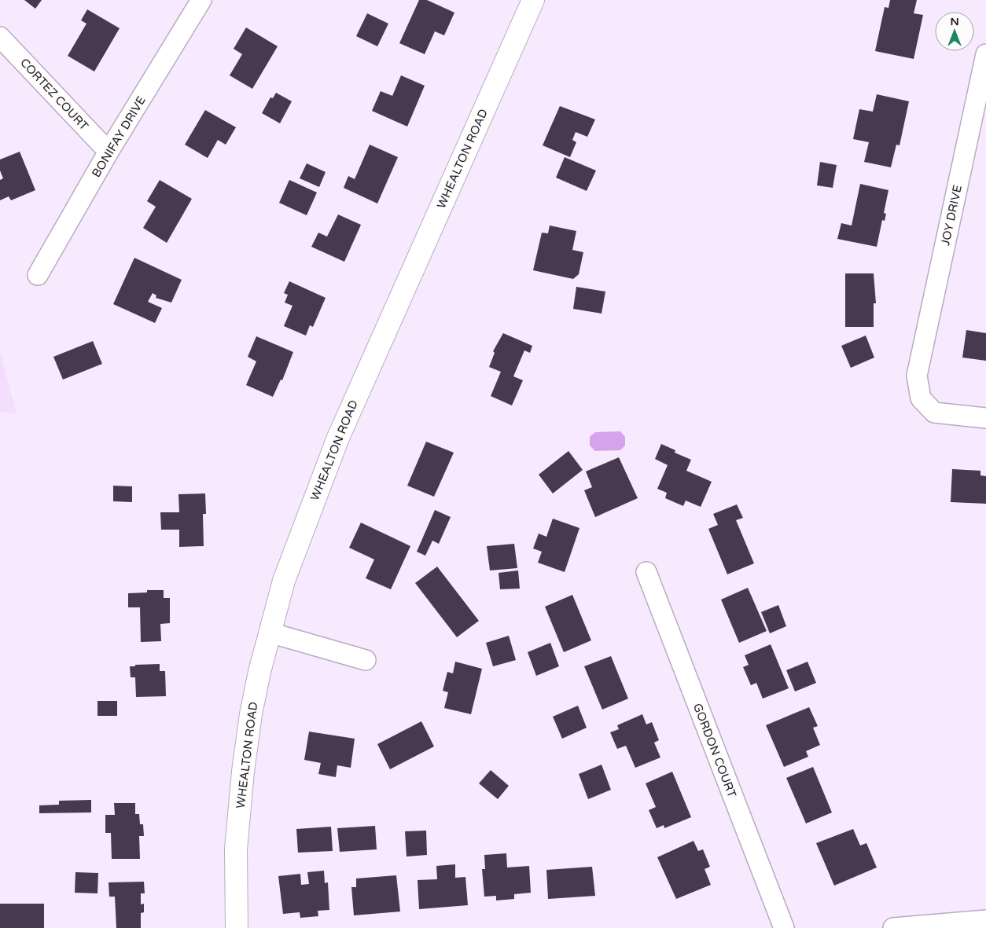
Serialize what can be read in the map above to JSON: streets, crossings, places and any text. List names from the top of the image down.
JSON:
{
  "streets": {
    "street": [
      "CORTEZ COURT",
      "BONIFAY DRIVE",
      "WHEALTON ROAD",
      "JOY DRIVE",
      "GORDON COURT"
    ]
  },
  "crossings": [
    ["CORTEZ COURT", "BONIFAY DRIVE"]
  ],
  "north": "top"
}
